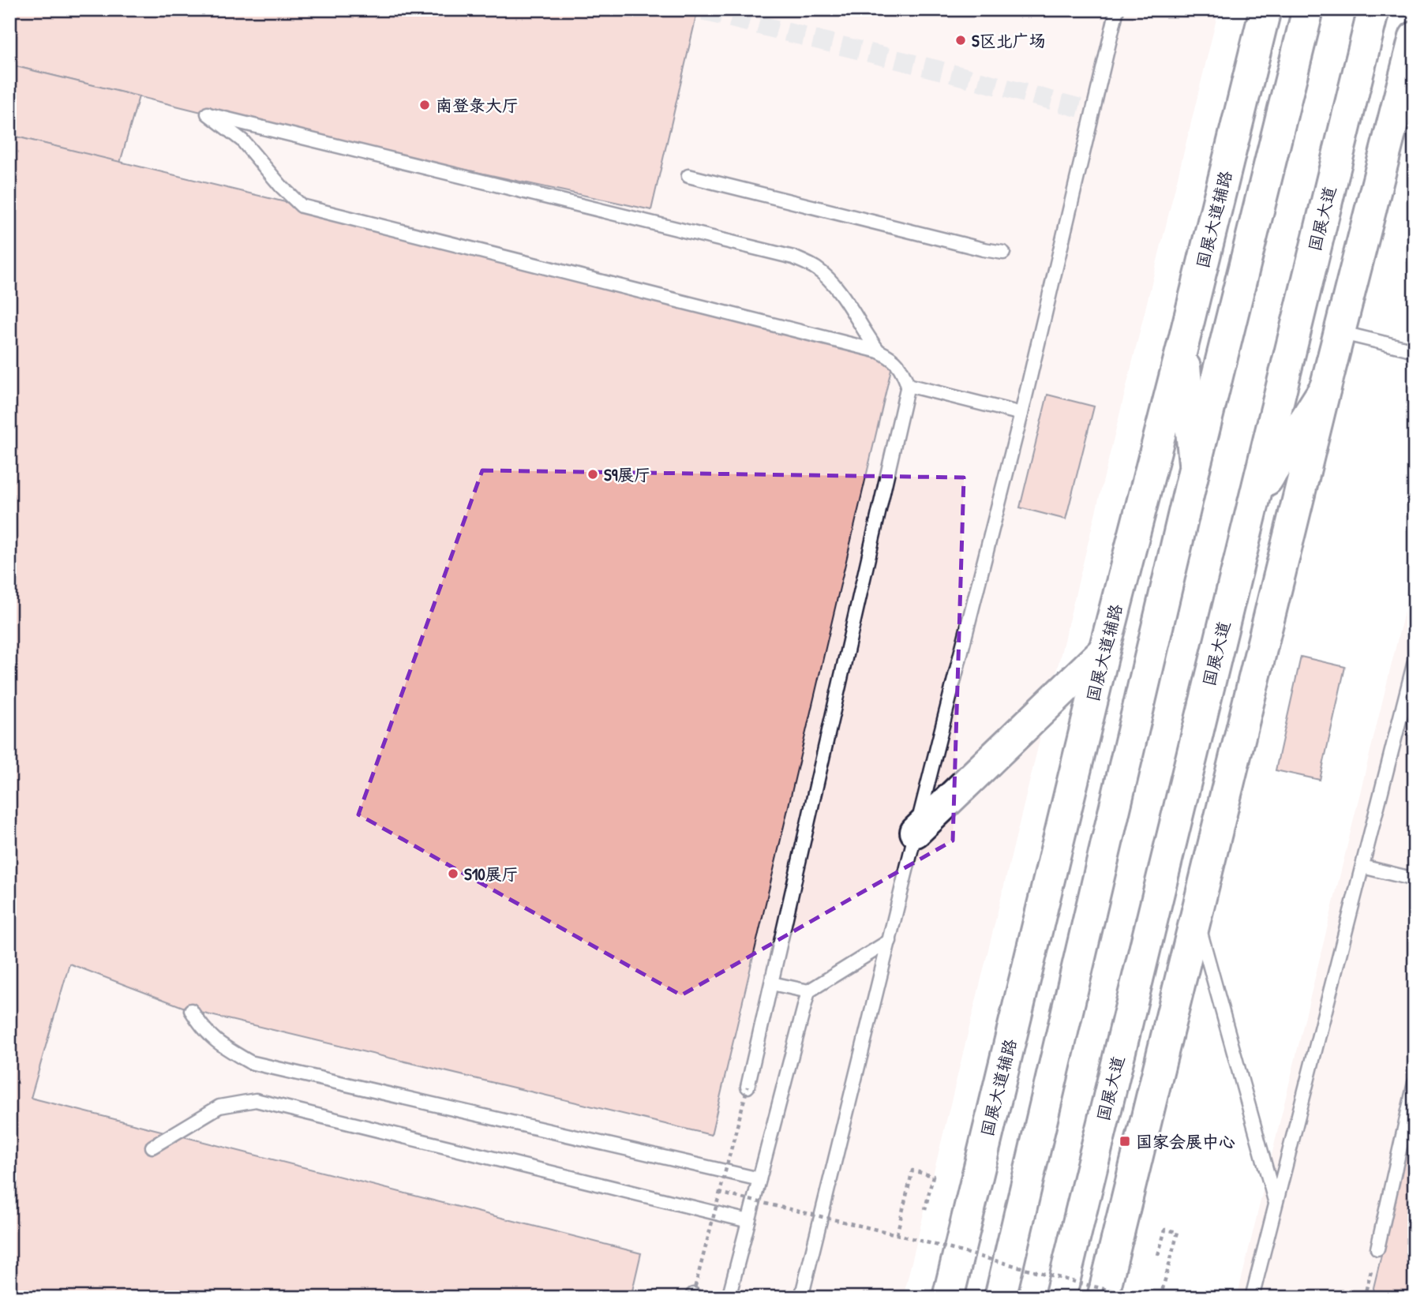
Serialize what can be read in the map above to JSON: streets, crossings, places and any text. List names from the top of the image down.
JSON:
{
  "streets": {
    "street": ["国展大道", "国展大道辅路"]
  },
  "places": {
    "other": [
      "S区北广场",
      "南登录大厅",
      "S9展厅",
      "S10展厅"
    ],
    "transit": ["国家会展中心"]
  }
}
